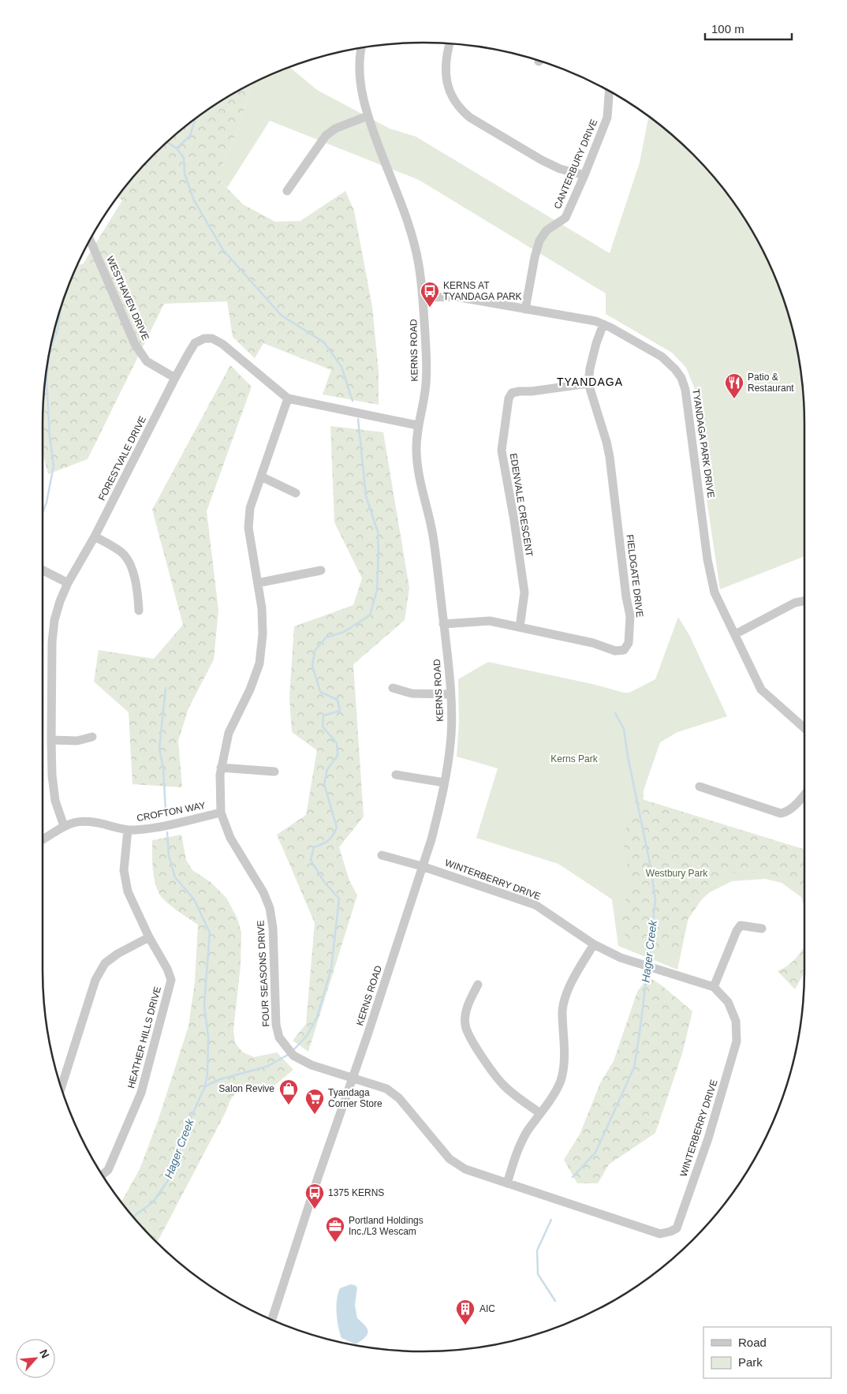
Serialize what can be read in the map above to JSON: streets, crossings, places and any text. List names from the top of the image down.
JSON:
{
  "streets": {
    "street": [
      "CANTERBURY DRIVE",
      "WESTHAVEN DRIVE",
      "KERNS ROAD",
      "TYANDAGA PARK DRIVE",
      "FORESTVALE DRIVE",
      "EDENVALE CRESCENT",
      "FIELDGATE DRIVE",
      "CROFTON WAY",
      "WINTERBERRY DRIVE",
      "FOUR SEASONS DRIVE",
      "HEATHER HILLS DRIVE"
    ]
  },
  "crossings": [
    ["CANTERBURY DRIVE", "TYANDAGA PARK DRIVE"],
    ["WESTHAVEN DRIVE", "FORESTVALE DRIVE"],
    ["KERNS ROAD", "TYANDAGA PARK DRIVE"],
    ["KERNS ROAD", "FORESTVALE DRIVE"],
    ["KERNS ROAD", "FIELDGATE DRIVE"],
    ["KERNS ROAD", "WINTERBERRY DRIVE"],
    ["KERNS ROAD", "FOUR SEASONS DRIVE"],
    ["TYANDAGA PARK DRIVE", "FIELDGATE DRIVE"],
    ["FORESTVALE DRIVE", "CROFTON WAY"],
    ["FORESTVALE DRIVE", "FOUR SEASONS DRIVE"],
    ["EDENVALE CRESCENT", "FIELDGATE DRIVE"],
    ["CROFTON WAY", "FOUR SEASONS DRIVE"],
    ["CROFTON WAY", "HEATHER HILLS DRIVE"],
    ["WINTERBERRY DRIVE", "FOUR SEASONS DRIVE"]
  ],
  "districts": ["TYANDAGA"],
  "water": ["Hager Creek"],
  "parks": ["Kerns Park", "Westbury Park"],
  "places": {
    "bus stop": ["KERNS AT TYANDAGA PARK", "1375 KERNS"],
    "restaurant": ["Patio & Restaurant"],
    "shop": ["Salon Revive"],
    "supermarket": ["Tyandaga Corner Store"],
    "office": ["Portland Holdings Inc./L3 Wescam"],
    "building": ["AIC"]
  },
  "legend": ["Road", "Park"],
  "scale_bar": "100 m",
  "north": "top right"
}
